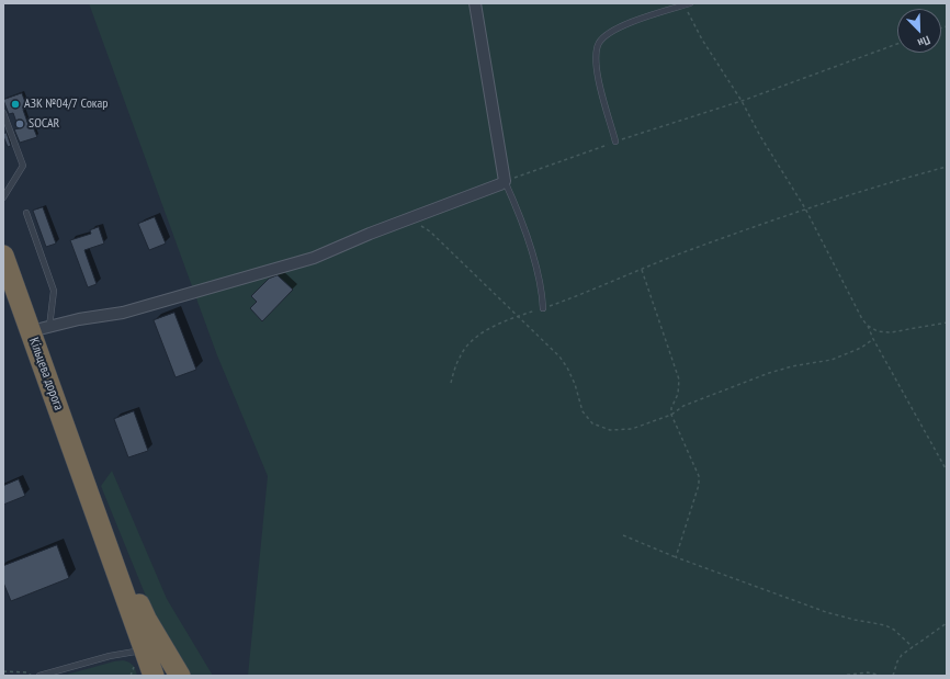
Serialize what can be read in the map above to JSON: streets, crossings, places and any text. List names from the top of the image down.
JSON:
{
  "streets": {
    "highway": ["Кільцева дорога"]
  },
  "places": ["АЗК №04/7 Сокар", "SOCAR"],
  "north": "bottom right"
}
